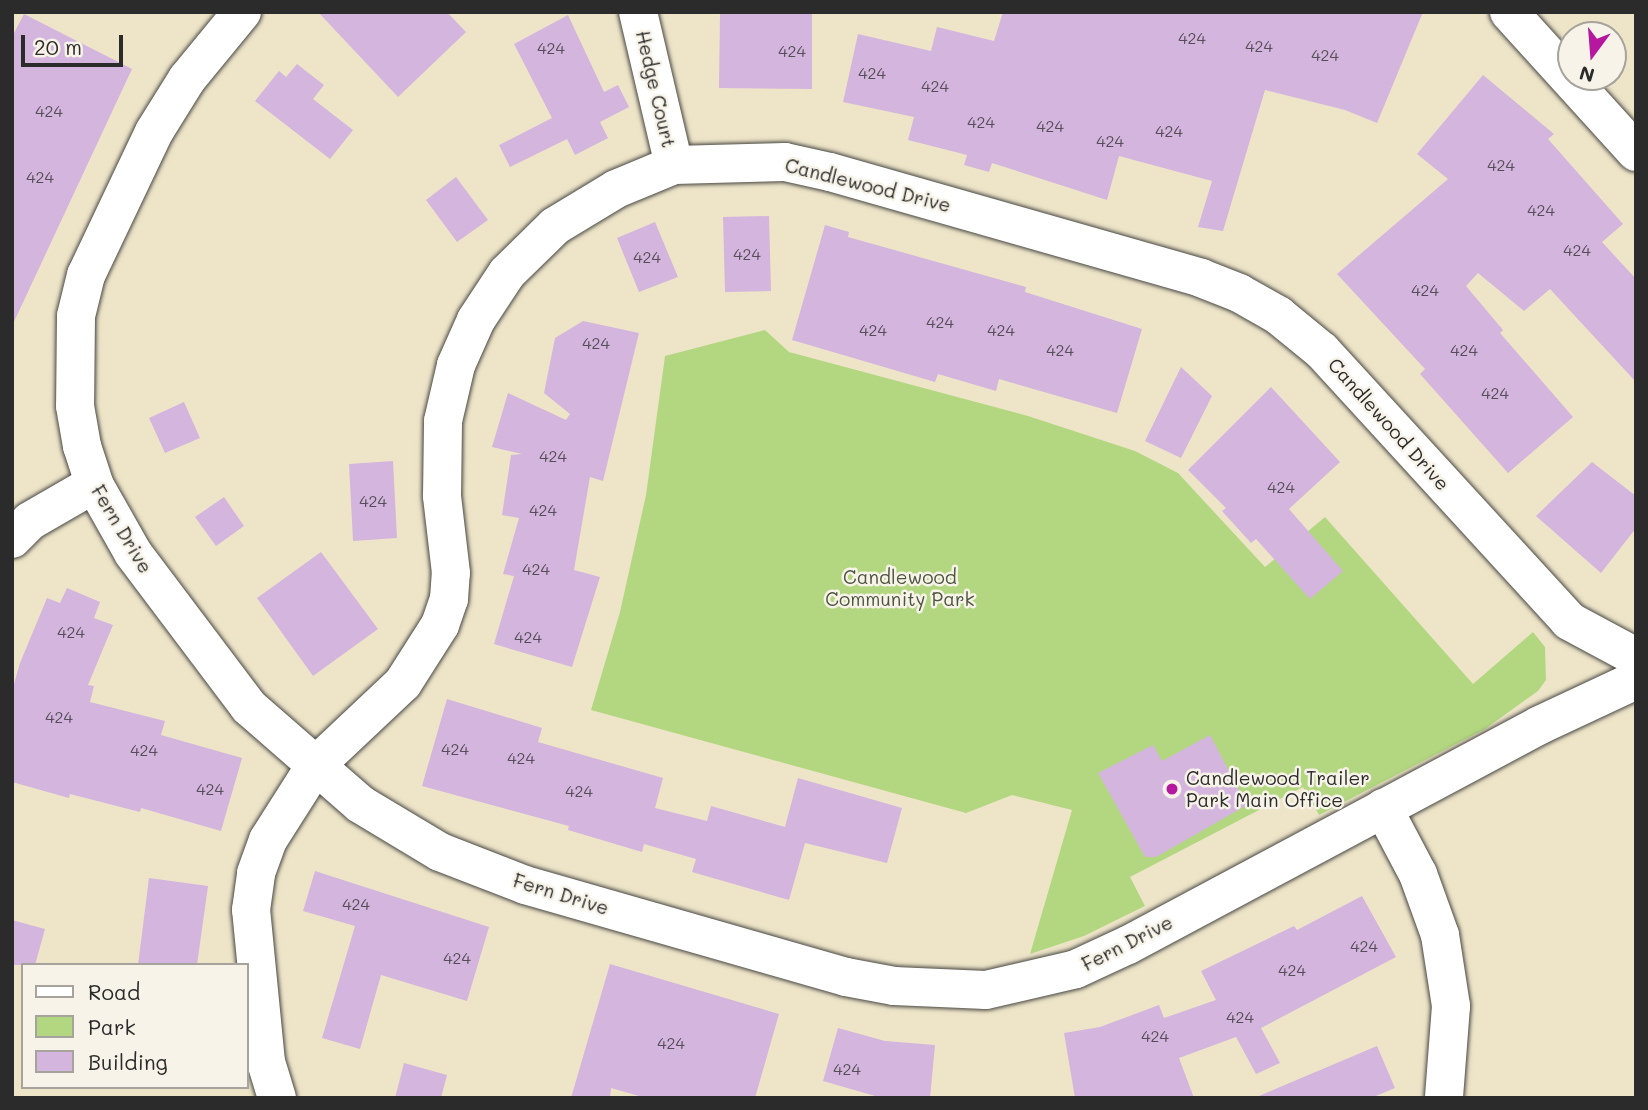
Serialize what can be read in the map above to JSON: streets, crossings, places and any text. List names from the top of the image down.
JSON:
{
  "streets": {
    "street": ["Hedge Court", "Candlewood Drive", "Fern Drive"]
  },
  "crossings": [
    ["Hedge Court", "Candlewood Drive"],
    ["Candlewood Drive", "Fern Drive"]
  ],
  "parks": ["Candlewood Community Park"],
  "places": ["Candlewood Trailer Park Main Office"],
  "house_numbers": [
    "424",
    "424",
    "424",
    "424",
    "424",
    "424",
    "424",
    "424",
    "424",
    "424",
    "424",
    "424",
    "424",
    "424",
    "424",
    "424",
    "424",
    "424",
    "424",
    "424",
    "424",
    "424",
    "424",
    "424",
    "424",
    "424",
    "424",
    "424",
    "424",
    "424",
    "424",
    "424",
    "424",
    "424",
    "424",
    "424",
    "424",
    "424",
    "424",
    "424",
    "424",
    "424",
    "424",
    "424",
    "424",
    "424",
    "424"
  ],
  "legend": ["Road", "Park", "Building"],
  "scale_bar": "20 m",
  "north": "bottom"
}
